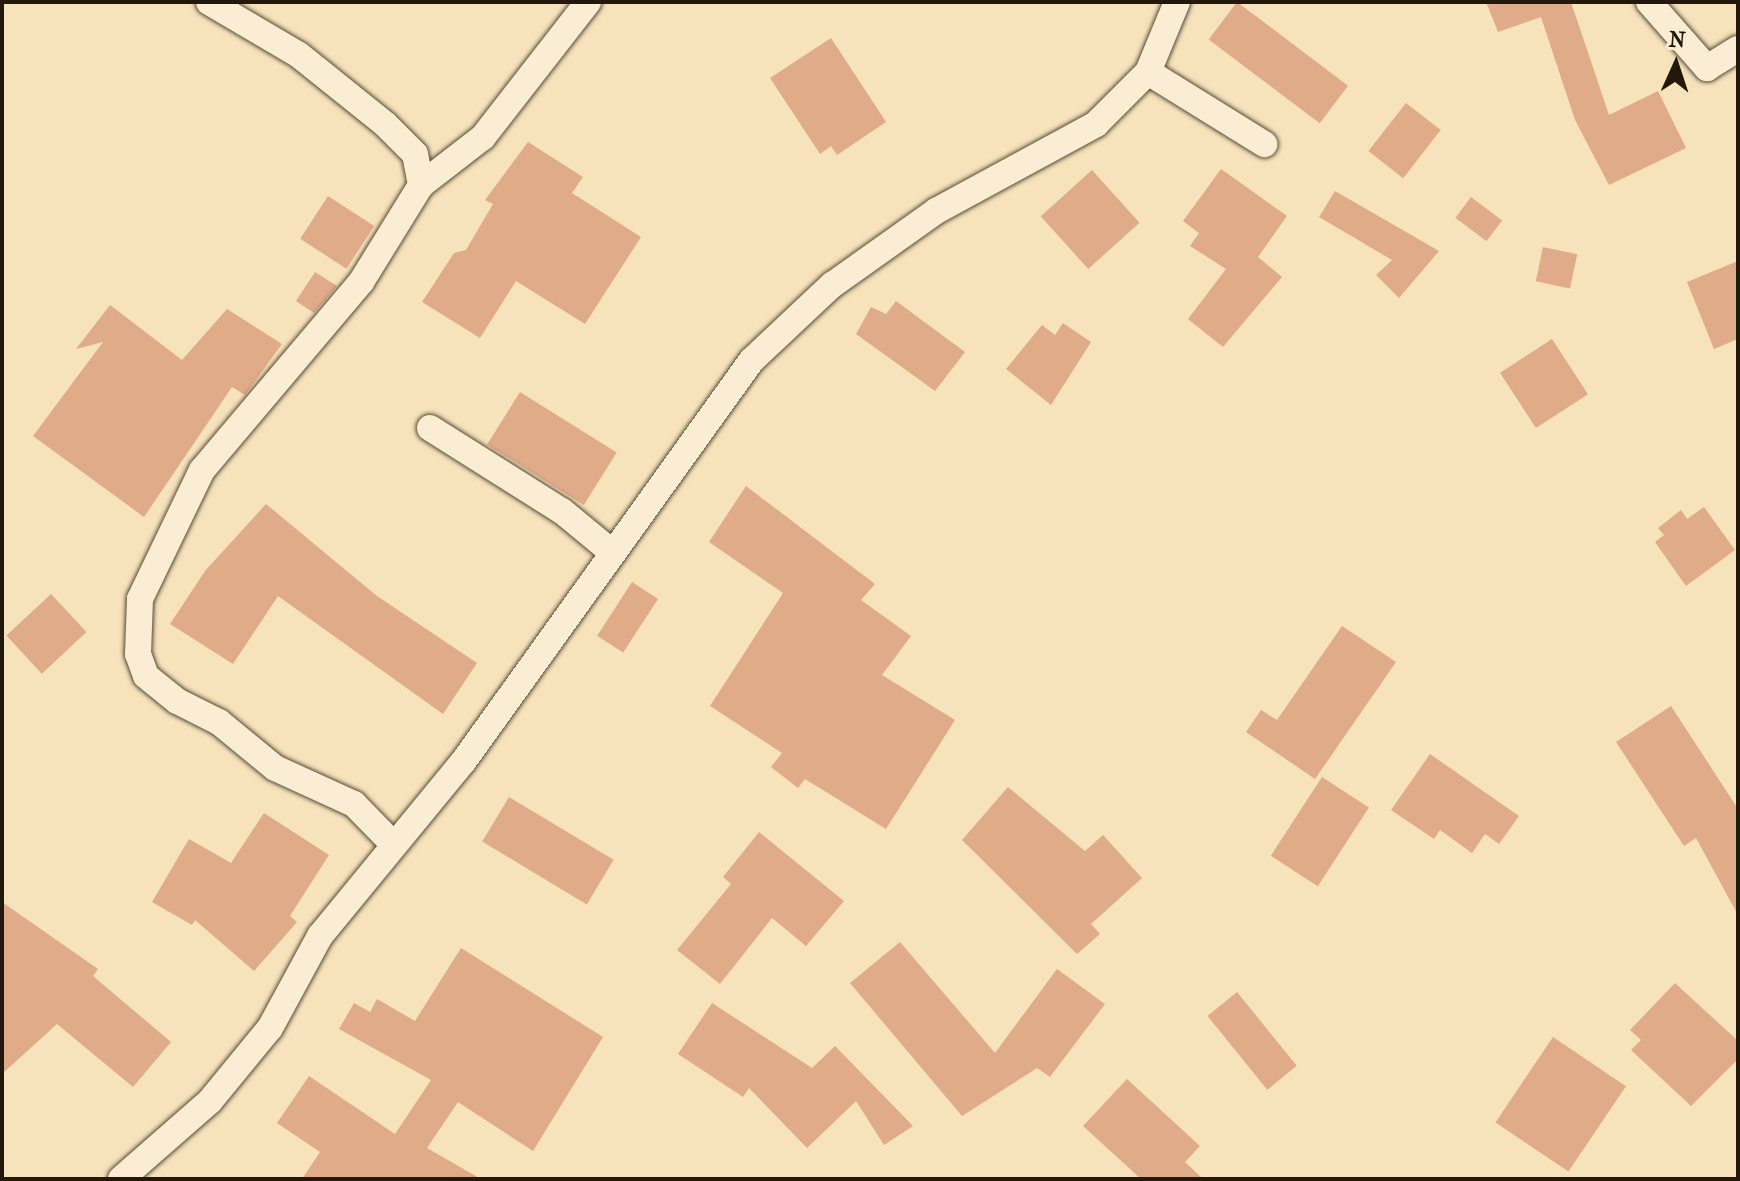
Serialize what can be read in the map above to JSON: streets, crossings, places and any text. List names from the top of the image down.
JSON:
{
  "north": "top"
}
